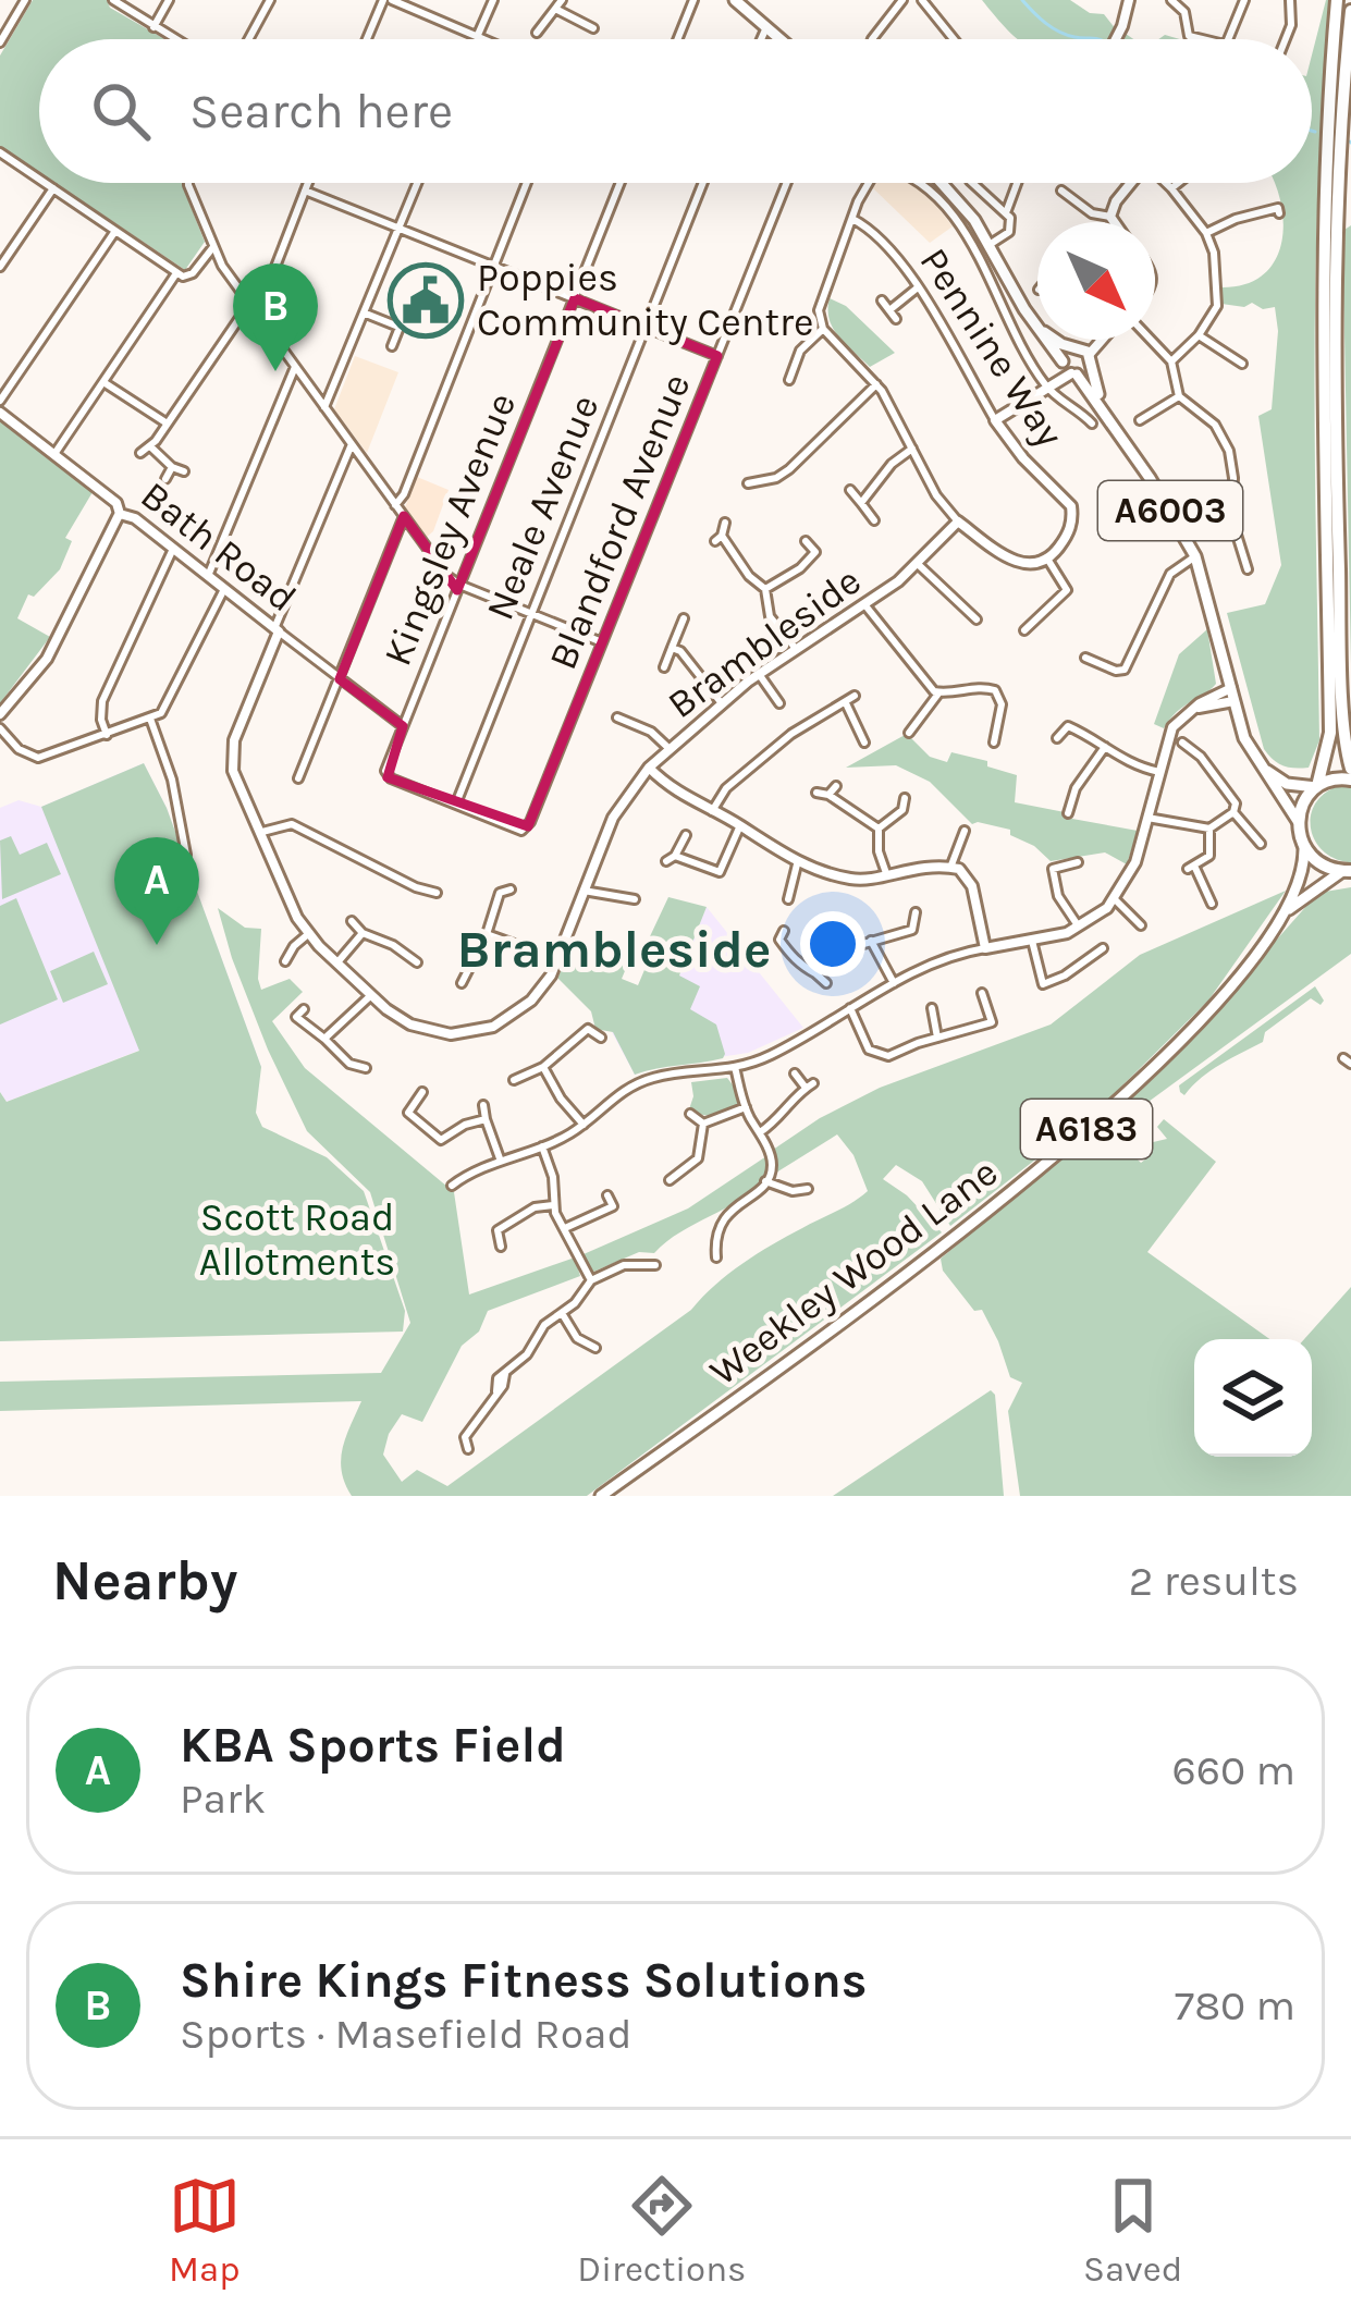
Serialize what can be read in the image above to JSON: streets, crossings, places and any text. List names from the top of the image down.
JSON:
{
  "streets": {
    "main road": ["A6003", "A6183", "Weekley Wood Lane"],
    "street": [
      "Pennine Way",
      "Neale Avenue",
      "Blandford Avenue",
      "Kingsley Avenue",
      "Bath Road",
      "Brambleside"
    ]
  },
  "crossings": [
    ["Neale Avenue", "Blandford Avenue"],
    ["Neale Avenue", "Kingsley Avenue"],
    ["Blandford Avenue", "Kingsley Avenue"],
    ["Kingsley Avenue", "Bath Road"]
  ],
  "districts": ["Brambleside"],
  "parks": ["Scott Road Allotments"],
  "places": {
    "public building": ["Poppies Community Centre"]
  },
  "north": "bottom right",
  "page": {
    "search": "Search here",
    "pins": ["B", "A"],
    "heading": ["Nearby", "2 results"],
    "list": [
      {
        "mark": "A",
        "name": "KBA Sports Field",
        "note": "Park",
        "value": "660 m"
      },
      {
        "mark": "B",
        "name": "Shire Kings Fitness Solutions",
        "note": "Sports · Masefield Road",
        "value": "780 m"
      }
    ],
    "nav": ["Map", "Directions", "Saved"]
  }
}
